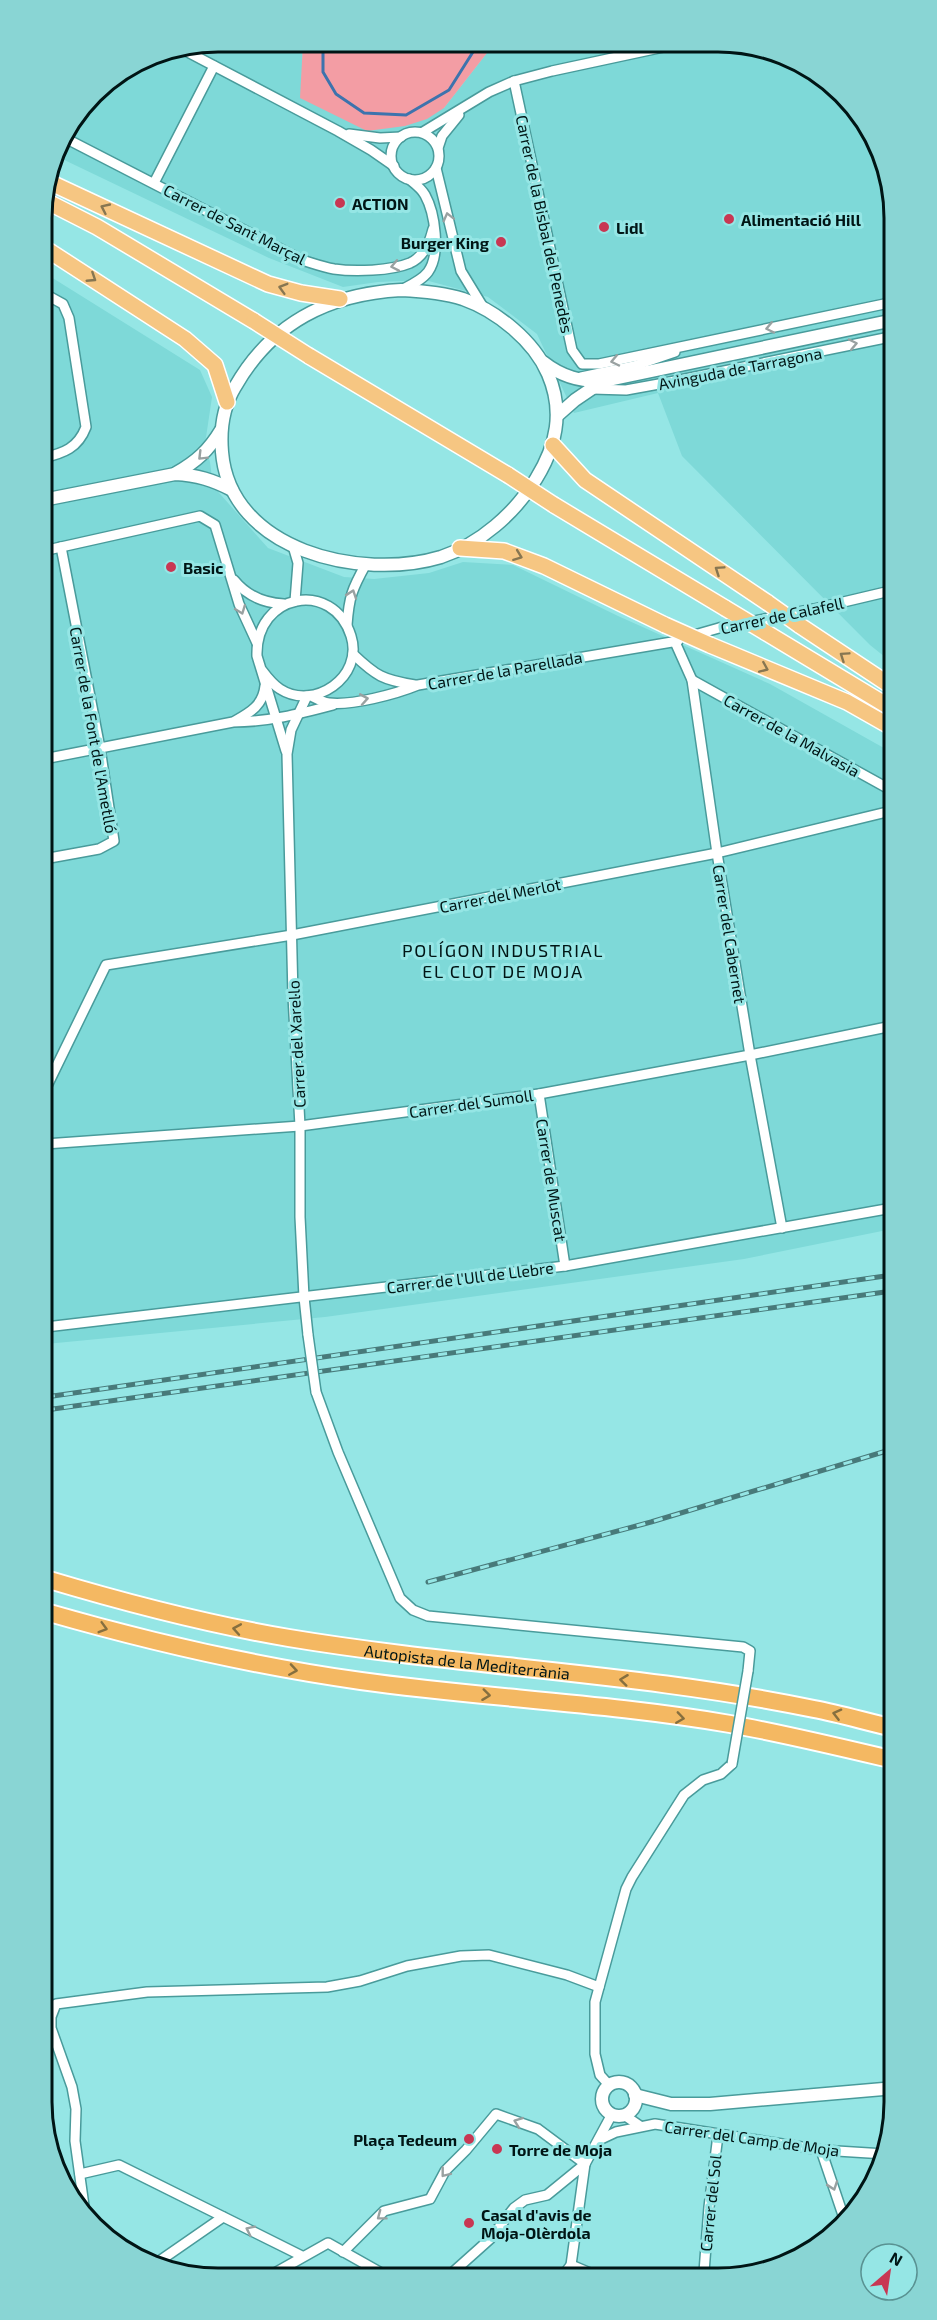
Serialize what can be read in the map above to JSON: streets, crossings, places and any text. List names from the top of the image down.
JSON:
{
  "streets": {
    "highway": ["Autopista de la Mediterrània"],
    "street": [
      "Carrer de Sant Marçal",
      "Carrer de la Bisbal del Penedès",
      "Avinguda de Tarragona",
      "Carrer de Calafell",
      "Carrer de la Parellada",
      "Carrer de la Font de l'Ametlló",
      "Carrer de la Malvasia",
      "Carrer del Merlot",
      "Carrer del Cabernet",
      "Carrer del Xarel·lo",
      "Carrer del Sumoll",
      "Carrer de Muscat",
      "Carrer de l'Ull de Llebre",
      "Carrer del Camp de Moja",
      "Carrer del Sol"
    ]
  },
  "crossings": [
    ["Carrer de la Bisbal del Penedès", "Avinguda de Tarragona"],
    ["Carrer de Calafell", "Carrer de la Parellada"],
    ["Carrer de Calafell", "Carrer del Cabernet"],
    ["Carrer de la Parellada", "Carrer de la Font de l'Ametlló"],
    ["Carrer de la Parellada", "Carrer del Cabernet"],
    ["Carrer de la Malvasia", "Carrer del Cabernet"],
    ["Carrer del Merlot", "Carrer del Cabernet"],
    ["Carrer del Merlot", "Carrer del Xarel·lo"],
    ["Carrer del Cabernet", "Carrer del Sumoll"],
    ["Carrer del Cabernet", "Carrer de l'Ull de Llebre"],
    ["Carrer del Xarel·lo", "Carrer del Sumoll"],
    ["Carrer del Xarel·lo", "Carrer de l'Ull de Llebre"],
    ["Carrer del Sumoll", "Carrer de Muscat"],
    ["Carrer de Muscat", "Carrer de l'Ull de Llebre"],
    ["Carrer del Camp de Moja", "Carrer del Sol"]
  ],
  "districts": ["POLÍGON INDUSTRIAL EL CLOT DE MOJA"],
  "places": [
    "ACTION",
    "Alimentació Hill",
    "Lidl",
    "Burger King",
    "Basic",
    "Plaça Tedeum",
    "Torre de Moja",
    "Casal d'avis de Moja-Olèrdola"
  ],
  "north": "top right"
}
